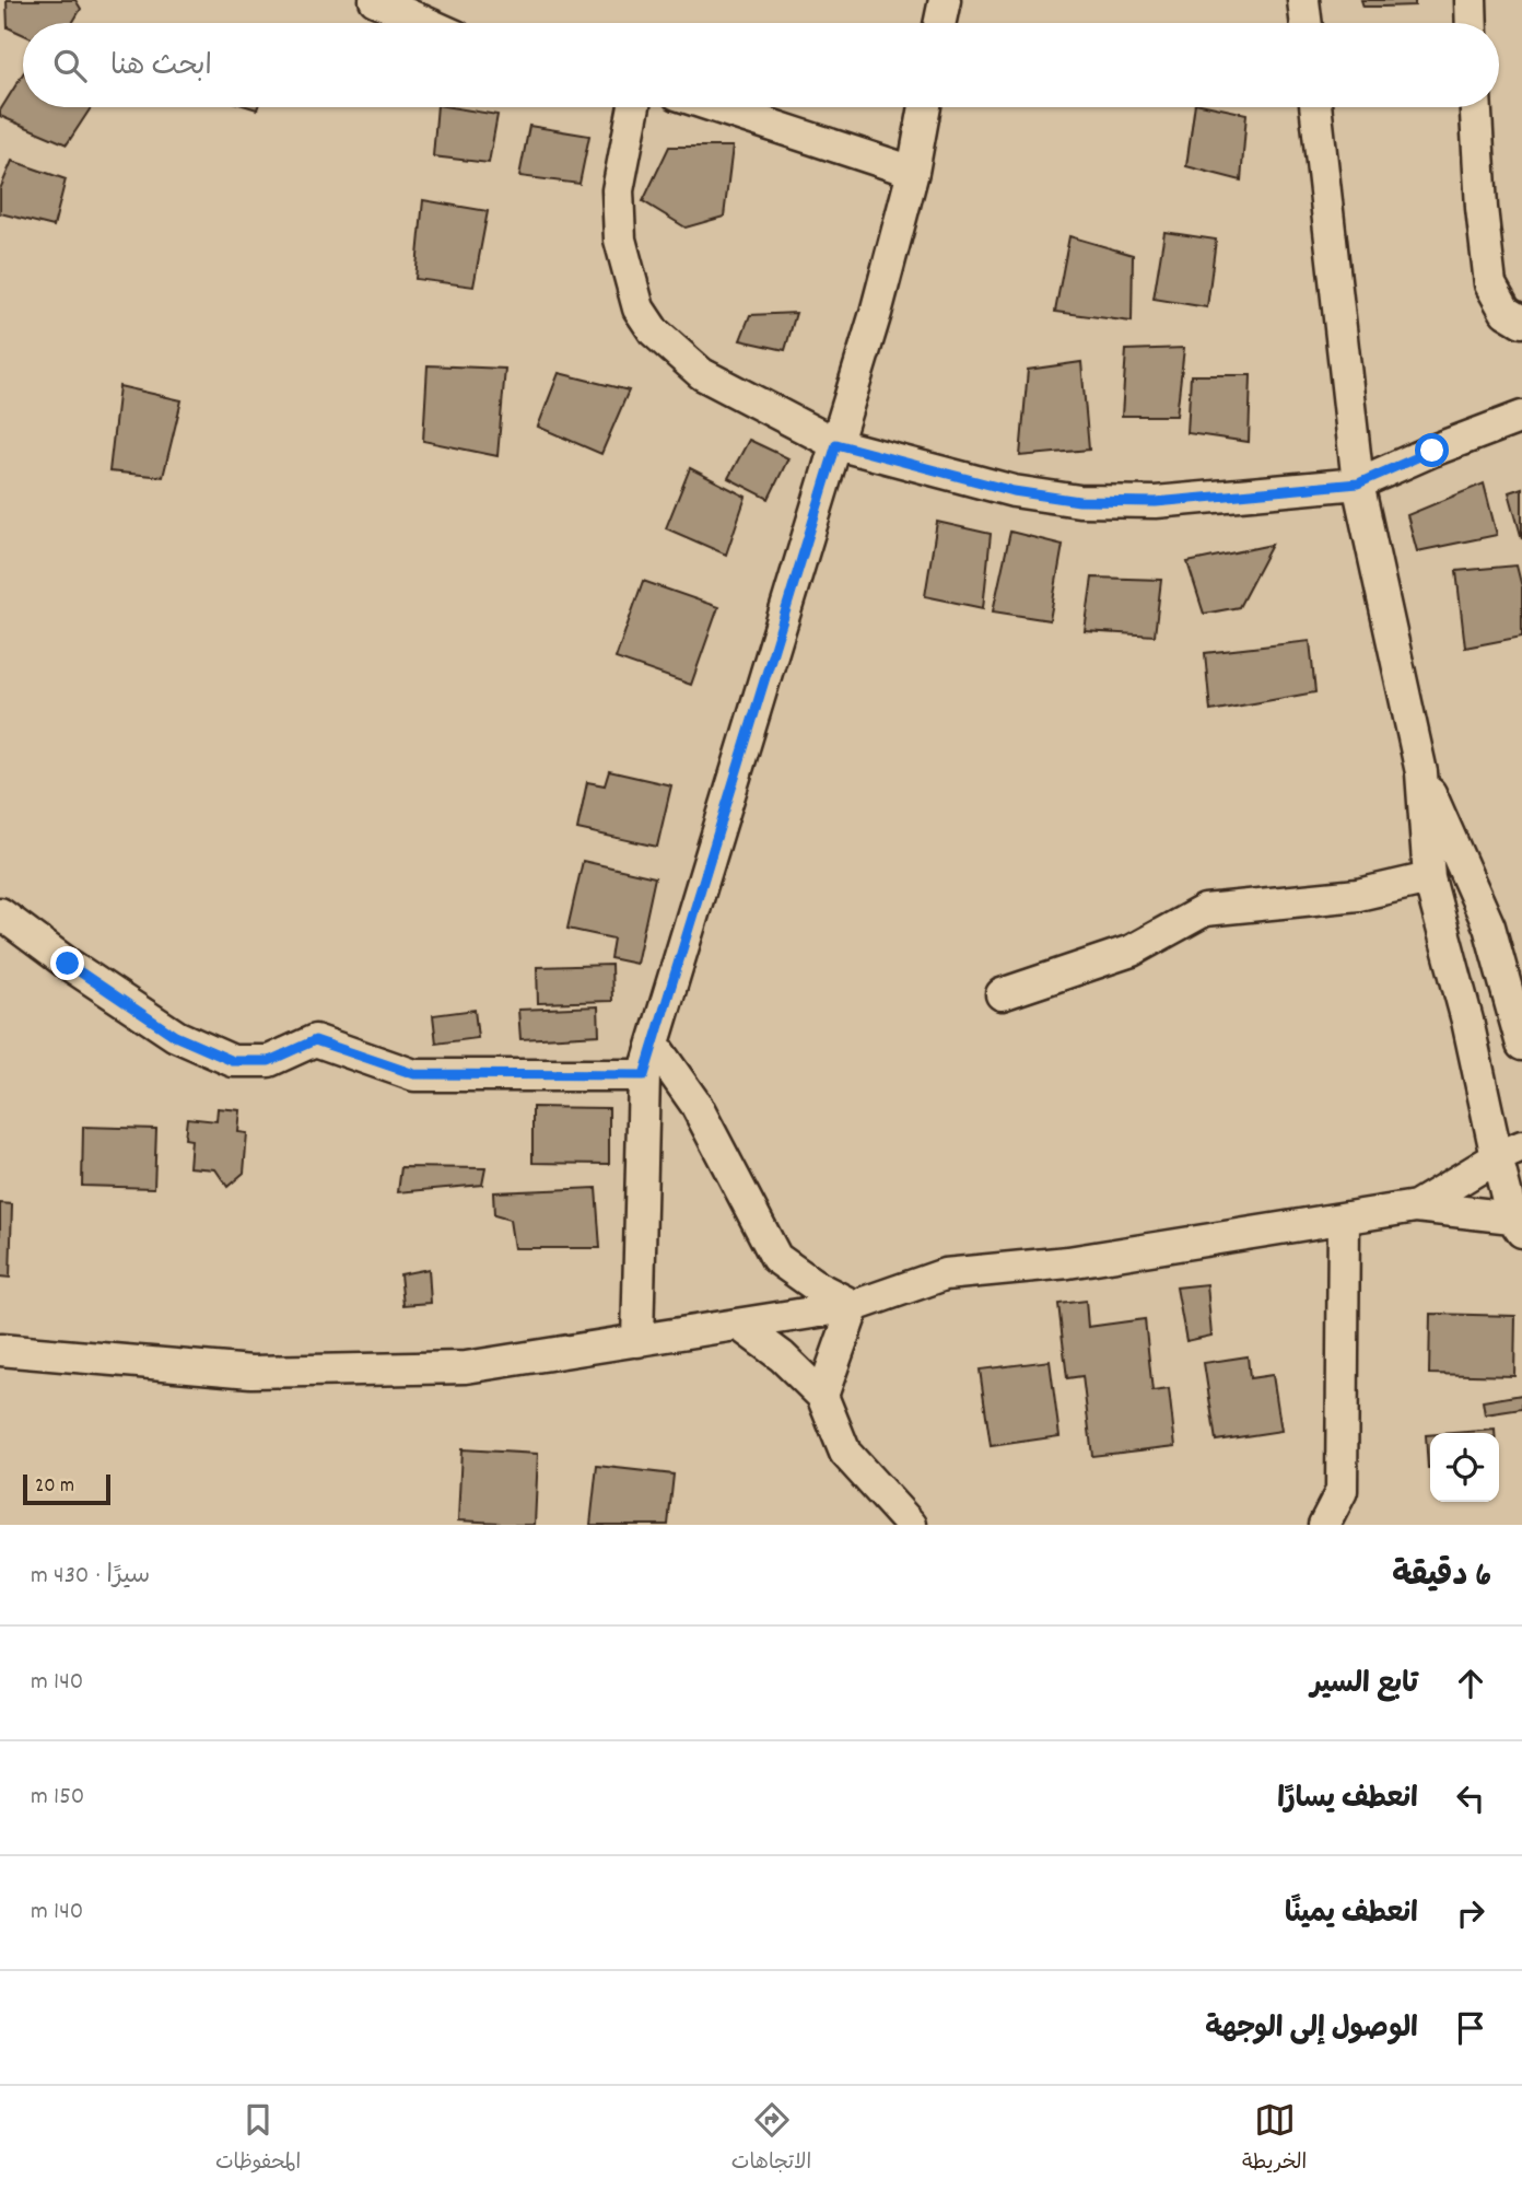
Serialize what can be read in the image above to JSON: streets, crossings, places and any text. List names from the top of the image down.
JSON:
{
  "scale_bar": "20 m",
  "page": {
    "search": "ابحث هنا",
    "scale": "20 m",
    "heading": ["6 دقيقة", "سيرًا · 430 m"],
    "list": [
      ["تابع السير", "140 m"],
      ["انعطف يسارًا", "150 m"],
      ["انعطف يمينًا", "140 m"],
      "الوصول إلى الوجهة"
    ],
    "nav": ["الخريطة", "الاتجاهات", "المحفوظات"]
  }
}
